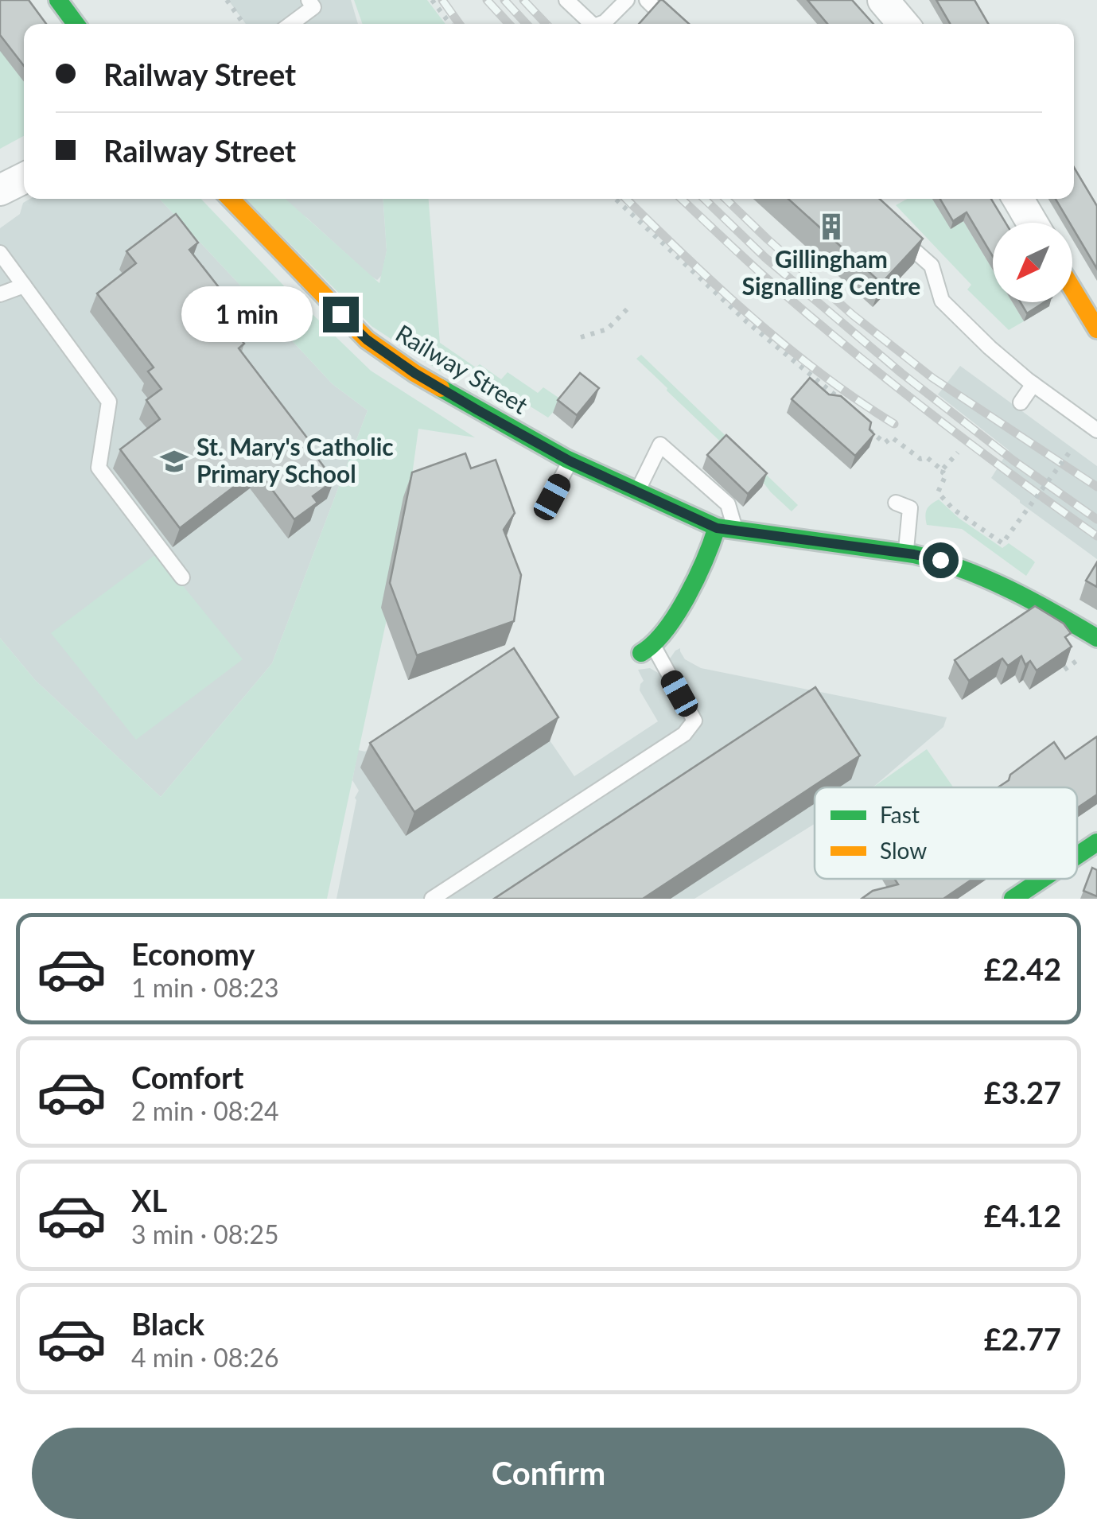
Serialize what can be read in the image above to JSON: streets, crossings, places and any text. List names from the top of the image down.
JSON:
{
  "streets": {
    "street": ["Railway Street"]
  },
  "places": {
    "building": ["Gillingham Signalling Centre"],
    "school or university": ["St. Mary's Catholic Primary School"]
  },
  "legend": ["Fast", "Slow"],
  "north": "bottom left",
  "page": {
    "banner": ["Railway Street", "Railway Street"],
    "bubble": "1 min",
    "list": [
      {
        "name": "Economy",
        "note": "1 min · 08:23",
        "value": "£2.42"
      },
      {
        "name": "Comfort",
        "note": "2 min · 08:24",
        "value": "£3.27"
      },
      {
        "name": "XL",
        "note": "3 min · 08:25",
        "value": "£4.12"
      },
      {
        "name": "Black",
        "note": "4 min · 08:26",
        "value": "£2.77"
      }
    ],
    "buttons": "Confirm"
  }
}
